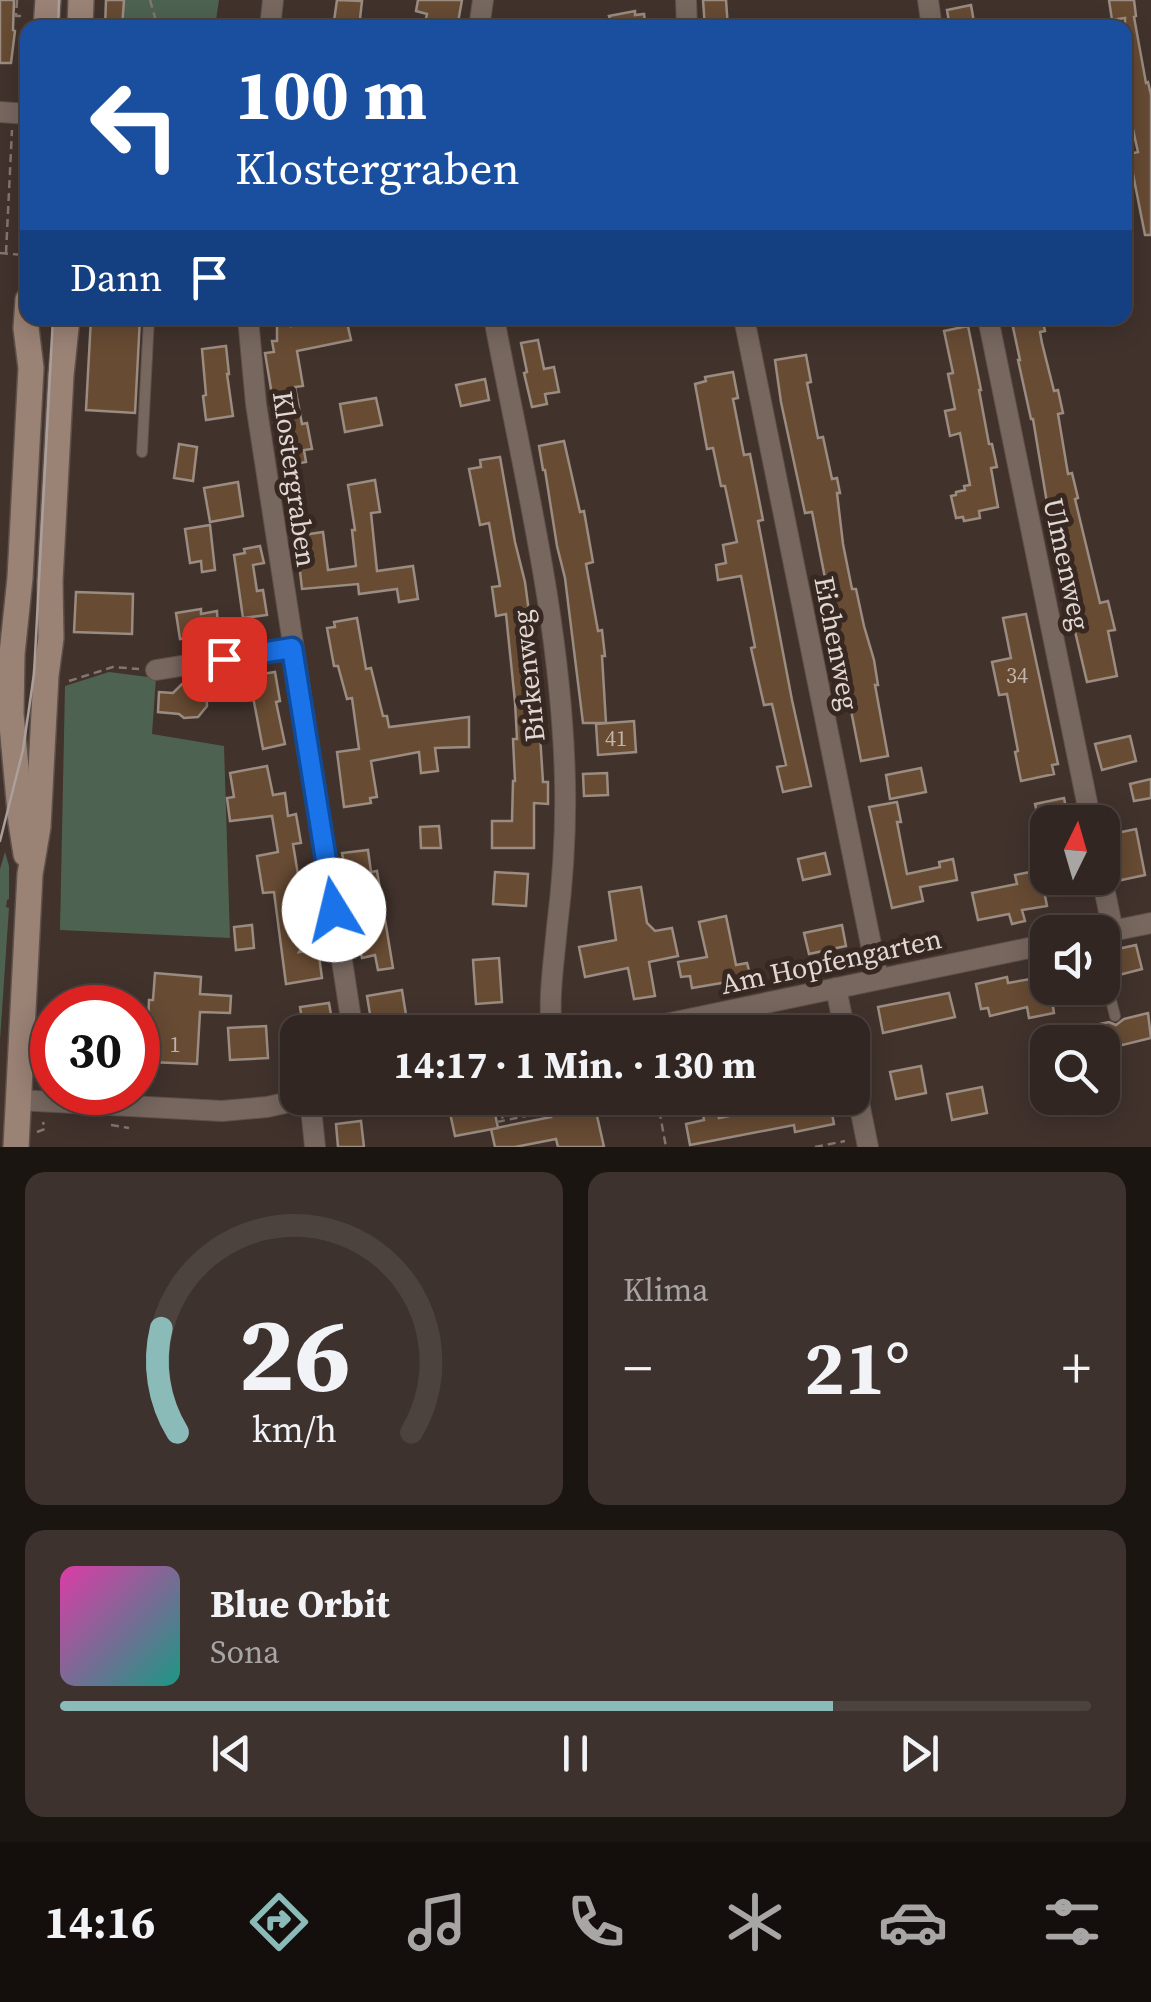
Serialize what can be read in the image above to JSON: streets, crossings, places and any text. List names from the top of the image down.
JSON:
{
  "streets": {
    "street": [
      "Klostergraben",
      "Ulmenweg",
      "Eichenweg",
      "Birkenweg",
      "Am Hopfengarten"
    ]
  },
  "crossings": [
    ["Eichenweg", "Am Hopfengarten"]
  ],
  "house_numbers": ["34", "41", "1"],
  "north": "top",
  "page": {
    "turn": ["100 m", "Klostergraben"],
    "then": "Dann",
    "limit": "30",
    "trip": "14:17 · 1 Min. · 130 m",
    "tile": "Klima",
    "heat": ["−", "21°", "+"],
    "song": ["Blue Orbit", "Sona"],
    "tabs": "14:16",
    "gauge": ["26", "km/h"]
  }
}
